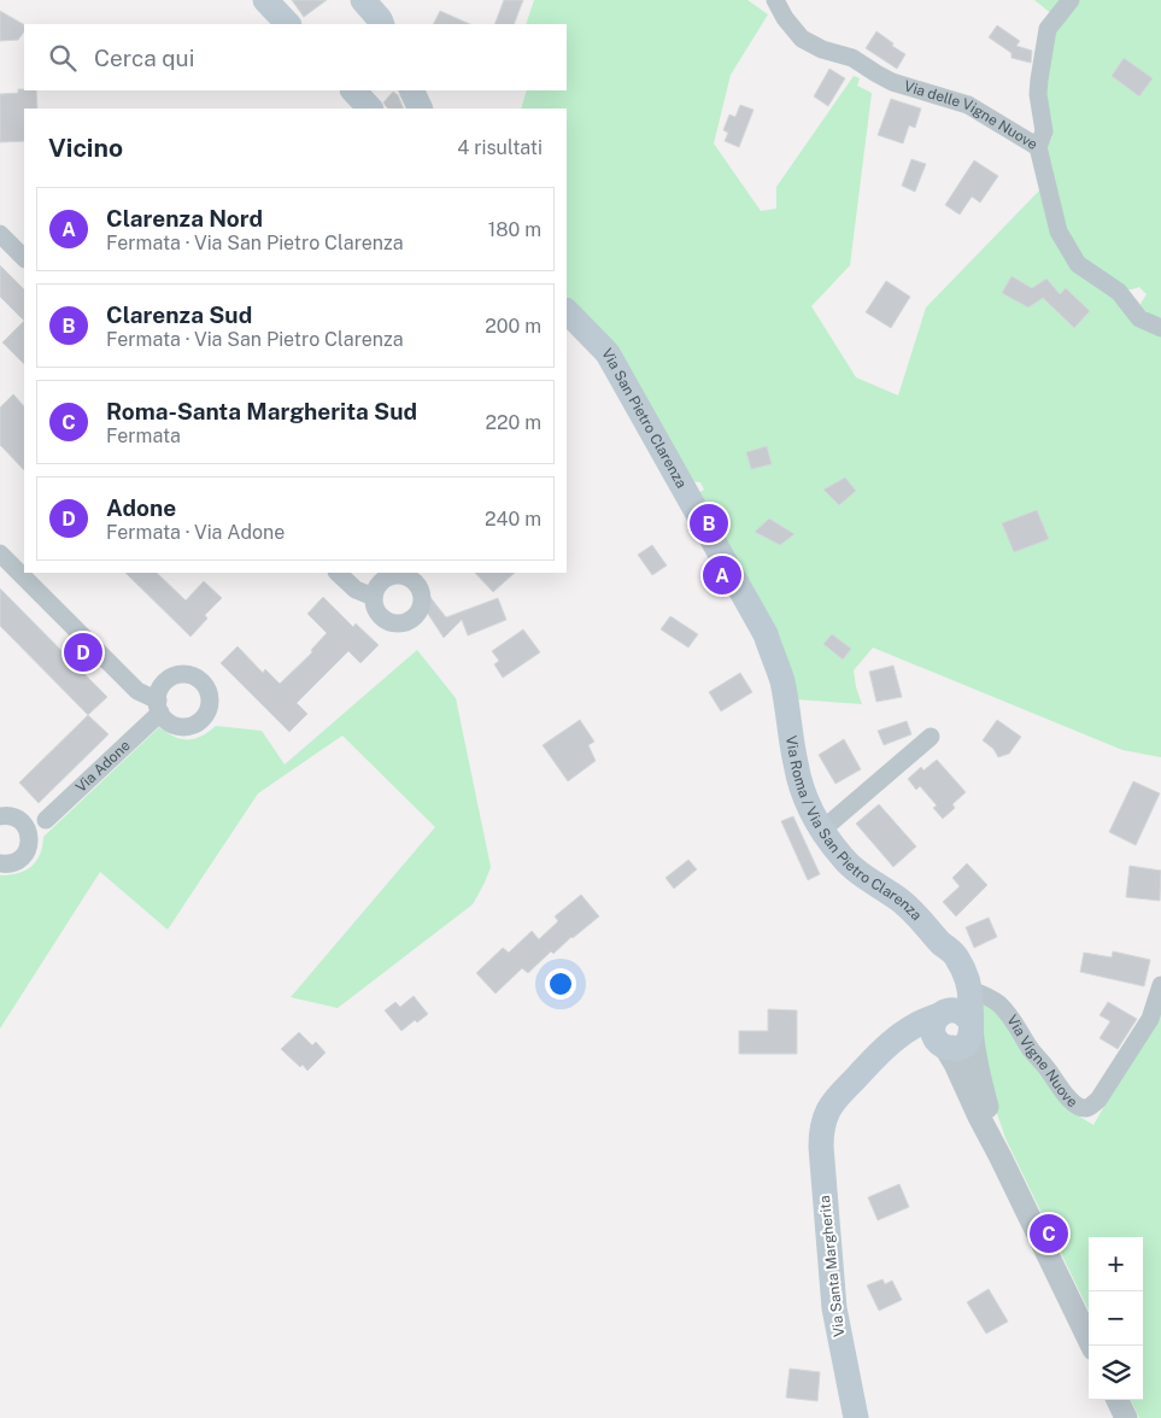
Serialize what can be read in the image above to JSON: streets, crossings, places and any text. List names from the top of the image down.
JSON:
{
  "streets": {
    "main road": ["Via San Pietro Clarenza", "Via Roma / Via San Pietro Clarenza", "Via Santa Margherita"],
    "street": ["Via delle Vigne Nuove", "Via Adone", "Via Vigne Nuove"]
  },
  "crossings": [
    ["Via San Pietro Clarenza", "Via Roma / Via San Pietro Clarenza"],
    ["Via Roma / Via San Pietro Clarenza", "Via Vigne Nuove"]
  ],
  "page": {
    "search": "Cerca qui",
    "heading": ["Vicino", "4 risultati"],
    "list": [
      {
        "mark": "A",
        "name": "Clarenza Nord",
        "note": "Fermata · Via San Pietro Clarenza",
        "value": "180 m"
      },
      {
        "mark": "B",
        "name": "Clarenza Sud",
        "note": "Fermata · Via San Pietro Clarenza",
        "value": "200 m"
      },
      {
        "mark": "C",
        "name": "Roma-Santa Margherita Sud",
        "note": "Fermata",
        "value": "220 m"
      },
      {
        "mark": "D",
        "name": "Adone",
        "note": "Fermata · Via Adone",
        "value": "240 m"
      }
    ],
    "pins": [
      "B",
      "A",
      "D",
      "C"
    ],
    "map_buttons": ["+", "−"]
  }
}
